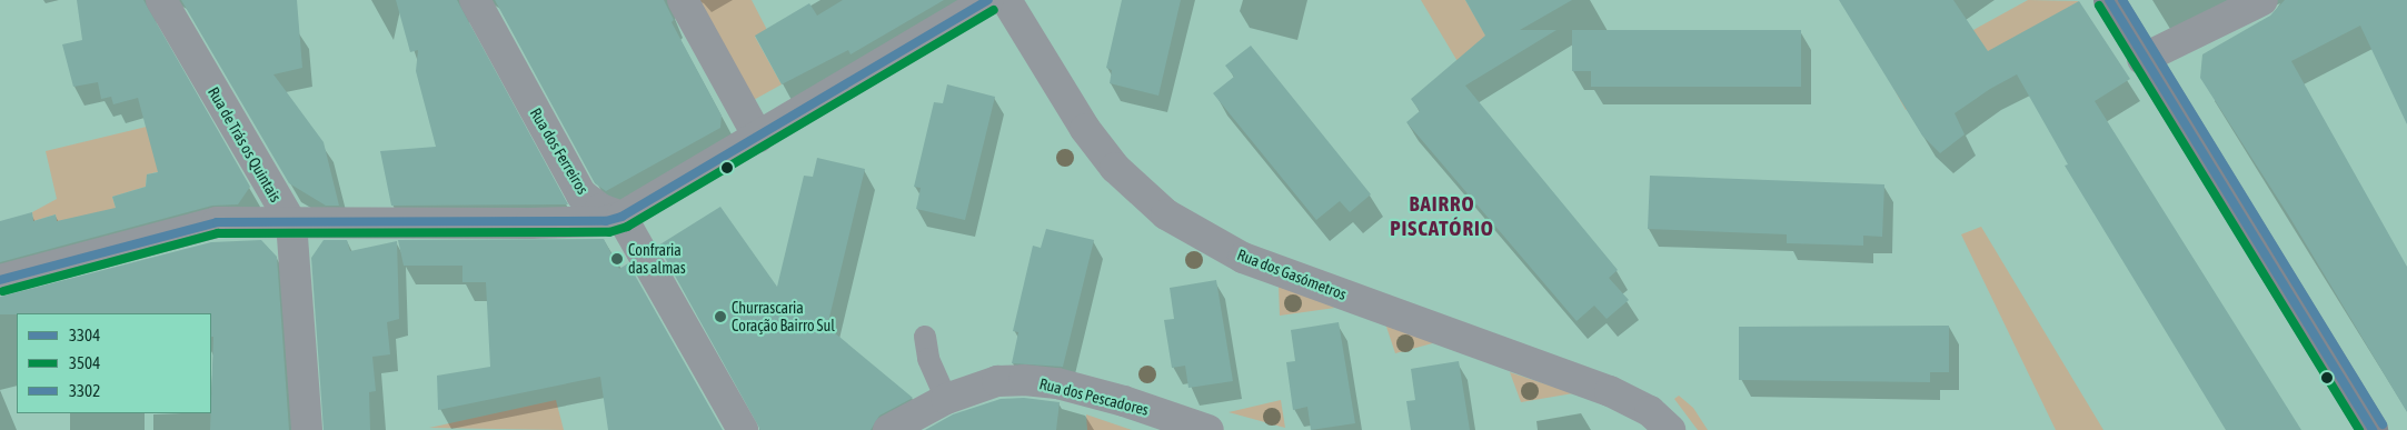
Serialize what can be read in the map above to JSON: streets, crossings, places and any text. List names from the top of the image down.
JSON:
{
  "streets": {
    "street": [
      "Rua de Trás os Quintais",
      "Rua dos Ferreiros",
      "Rua dos Gasómetros",
      "Rua dos Pescadores"
    ]
  },
  "districts": ["BAIRRO PISCATÓRIO"],
  "places": ["Confraria das almas", "Churrascaria Coração Bairro Sul"],
  "lines": ["transit line 3304", "transit line 3302", "transit line 3504"],
  "legend": ["3304", "3504", "3302"]
}
